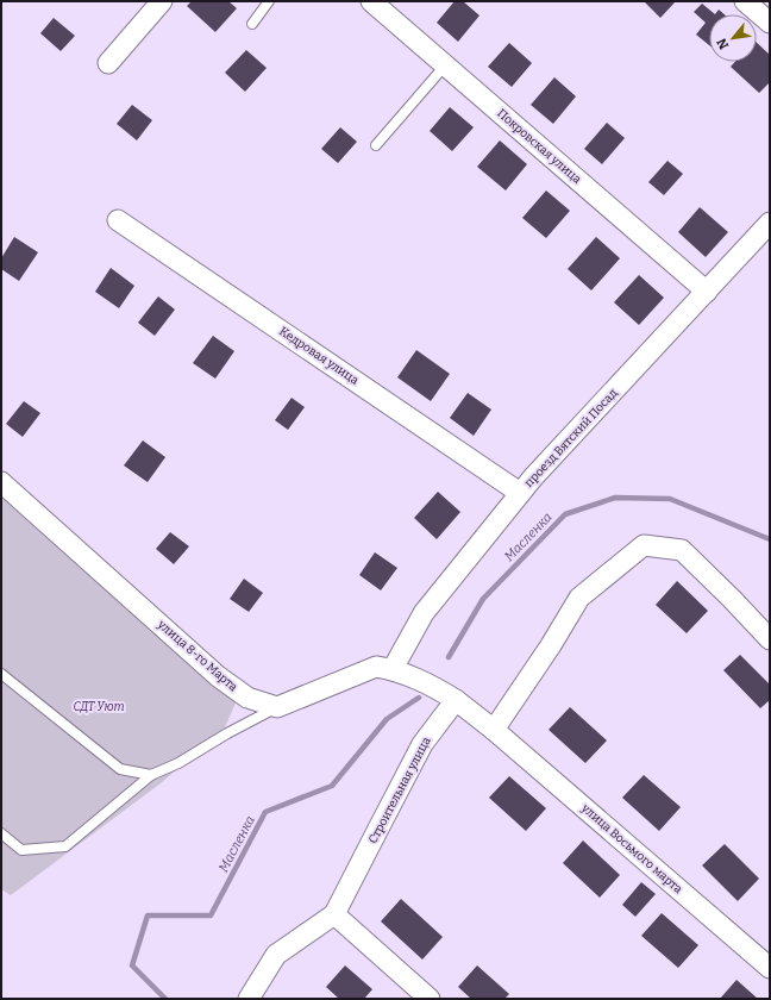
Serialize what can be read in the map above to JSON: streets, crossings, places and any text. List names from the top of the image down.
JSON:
{
  "streets": {
    "street": [
      "Покровская улица",
      "Кедровая улица",
      "проезд Вятский Посад",
      "улица 8-го Марта",
      "Строительная улица",
      "улица Восьмого марта"
    ]
  },
  "crossings": [
    ["Покровская улица", "проезд Вятский Посад"],
    ["Кедровая улица", "проезд Вятский Посад"]
  ],
  "water": ["Масленка"],
  "parks": ["СДТ Уют"],
  "north": "bottom left"
}
